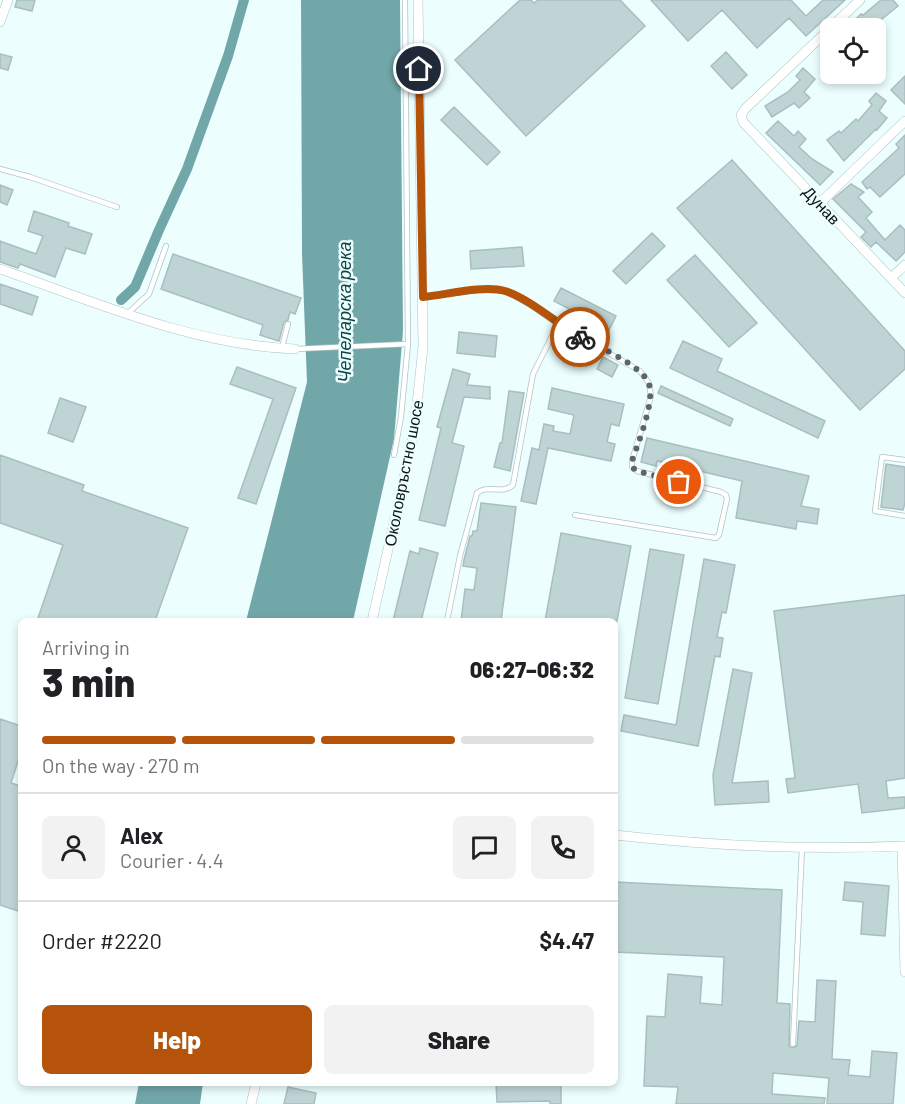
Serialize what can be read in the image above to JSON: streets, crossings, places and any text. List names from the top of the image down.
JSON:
{
  "streets": {
    "street": ["Дунав", "Околовръстно шосе"]
  },
  "water": ["Чепеларска река"],
  "page": {
    "heading": ["3 min", "Arriving in", "06:27–06:32"],
    "panel": [
      "Alex",
      "Courier · 4.4",
      "Order #2220",
      "$4.47"
    ],
    "bar": "On the way · 270 m",
    "buttons": ["Help", "Share"]
  }
}
